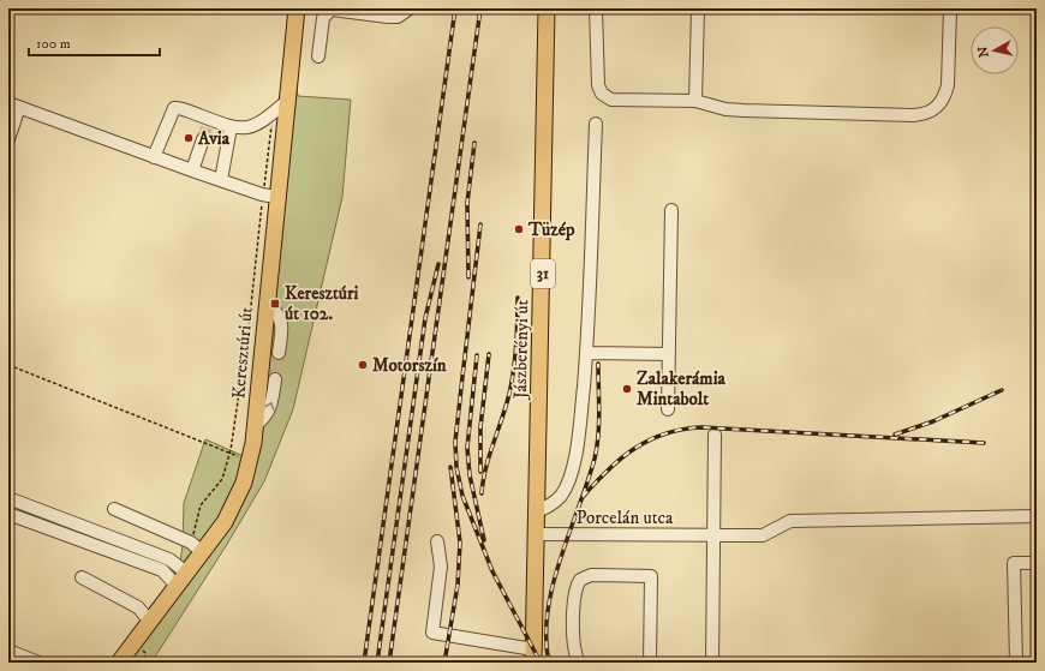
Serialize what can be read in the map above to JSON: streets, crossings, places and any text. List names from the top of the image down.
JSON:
{
  "streets": {
    "main road": ["31", "Jászberényi út", "Keresztúri út"],
    "street": ["Porcelán utca"]
  },
  "crossings": [
    ["Jászberényi út", "Porcelán utca"]
  ],
  "places": {
    "other": [
      "Avia",
      "Tüzép",
      "Motorszín",
      "Zalakerámia Mintabolt"
    ],
    "transit": ["Keresztúri út 102."]
  },
  "scale_bar": "100 m",
  "north": "left"
}
